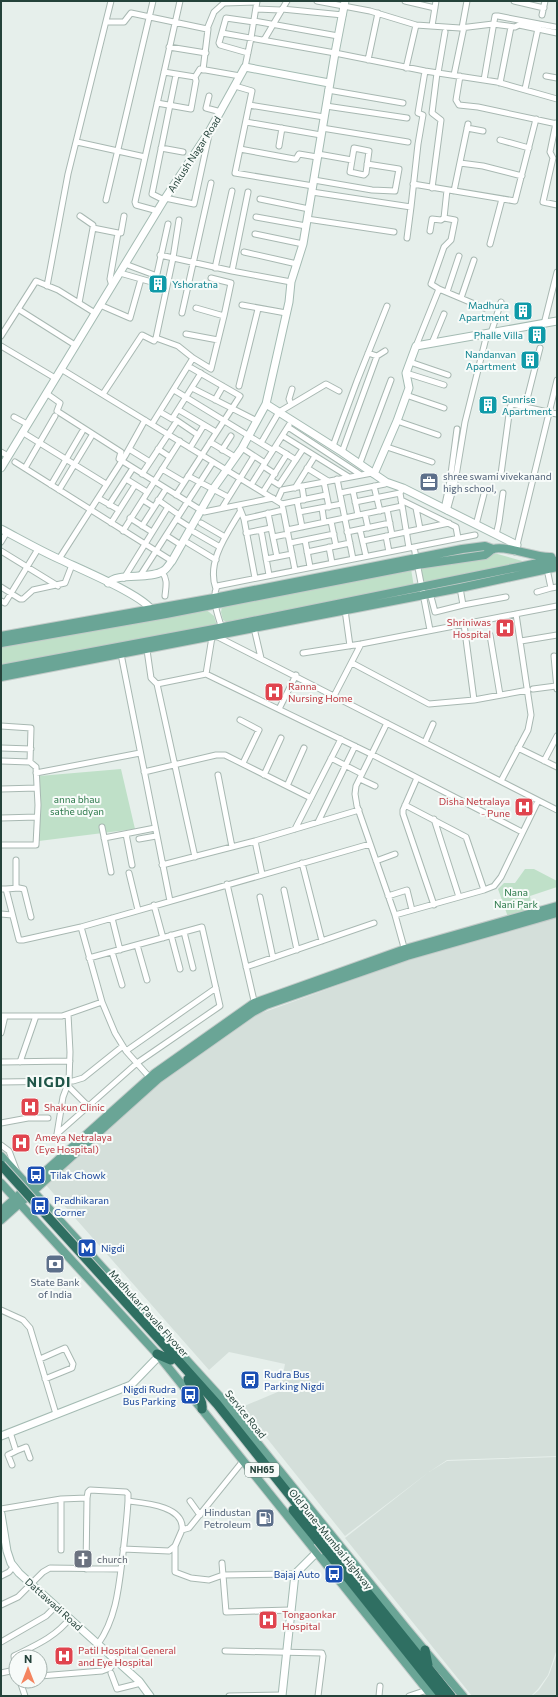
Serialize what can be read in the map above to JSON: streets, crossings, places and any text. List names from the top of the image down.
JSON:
{
  "streets": {
    "highway": ["Madhukar Pavale Flyover", "NH65", "Old Pune–Mumbai Highway"],
    "main road": ["Service Road"],
    "street": ["Ankush Nagar Road", "Dattawadi Road"]
  },
  "crossings": [
    ["Madhukar Pavale Flyover", "Service Road"],
    ["Madhukar Pavale Flyover", "Old Pune–Mumbai Highway"],
    ["Service Road", "Old Pune–Mumbai Highway"],
    ["NH65", "Old Pune–Mumbai Highway"]
  ],
  "districts": ["NIGDI"],
  "parks": ["anna bhau sathe udyan", "Nana Nani Park"],
  "places": {
    "building": [
      "Yshoratna",
      "Madhura Apartment",
      "Phalle Villa",
      "Nandanvan Apartment",
      "Sunrise Apartment"
    ],
    "office": ["shree swami vivekanand high school,"],
    "hospital": [
      "Shriniwas Hospital",
      "Ranna Nursing Home",
      "Disha Netralaya - Pune",
      "Shakun Clinic",
      "Ameya Netralaya (Eye Hospital)",
      "Tongaonkar Hospital",
      "Patil Hospital General and Eye Hospital"
    ],
    "bus stop": [
      "Tilak Chowk",
      "Pradhikaran Corner",
      "Rudra Bus Parking Nigdi",
      "Nigdi Rudra Bus Parking",
      "Bajaj Auto"
    ],
    "metro station": ["Nigdi"],
    "bank": ["State Bank of India"],
    "fuel station": ["Hindustan Petroleum"],
    "church": ["church"]
  },
  "north": "top"
}
